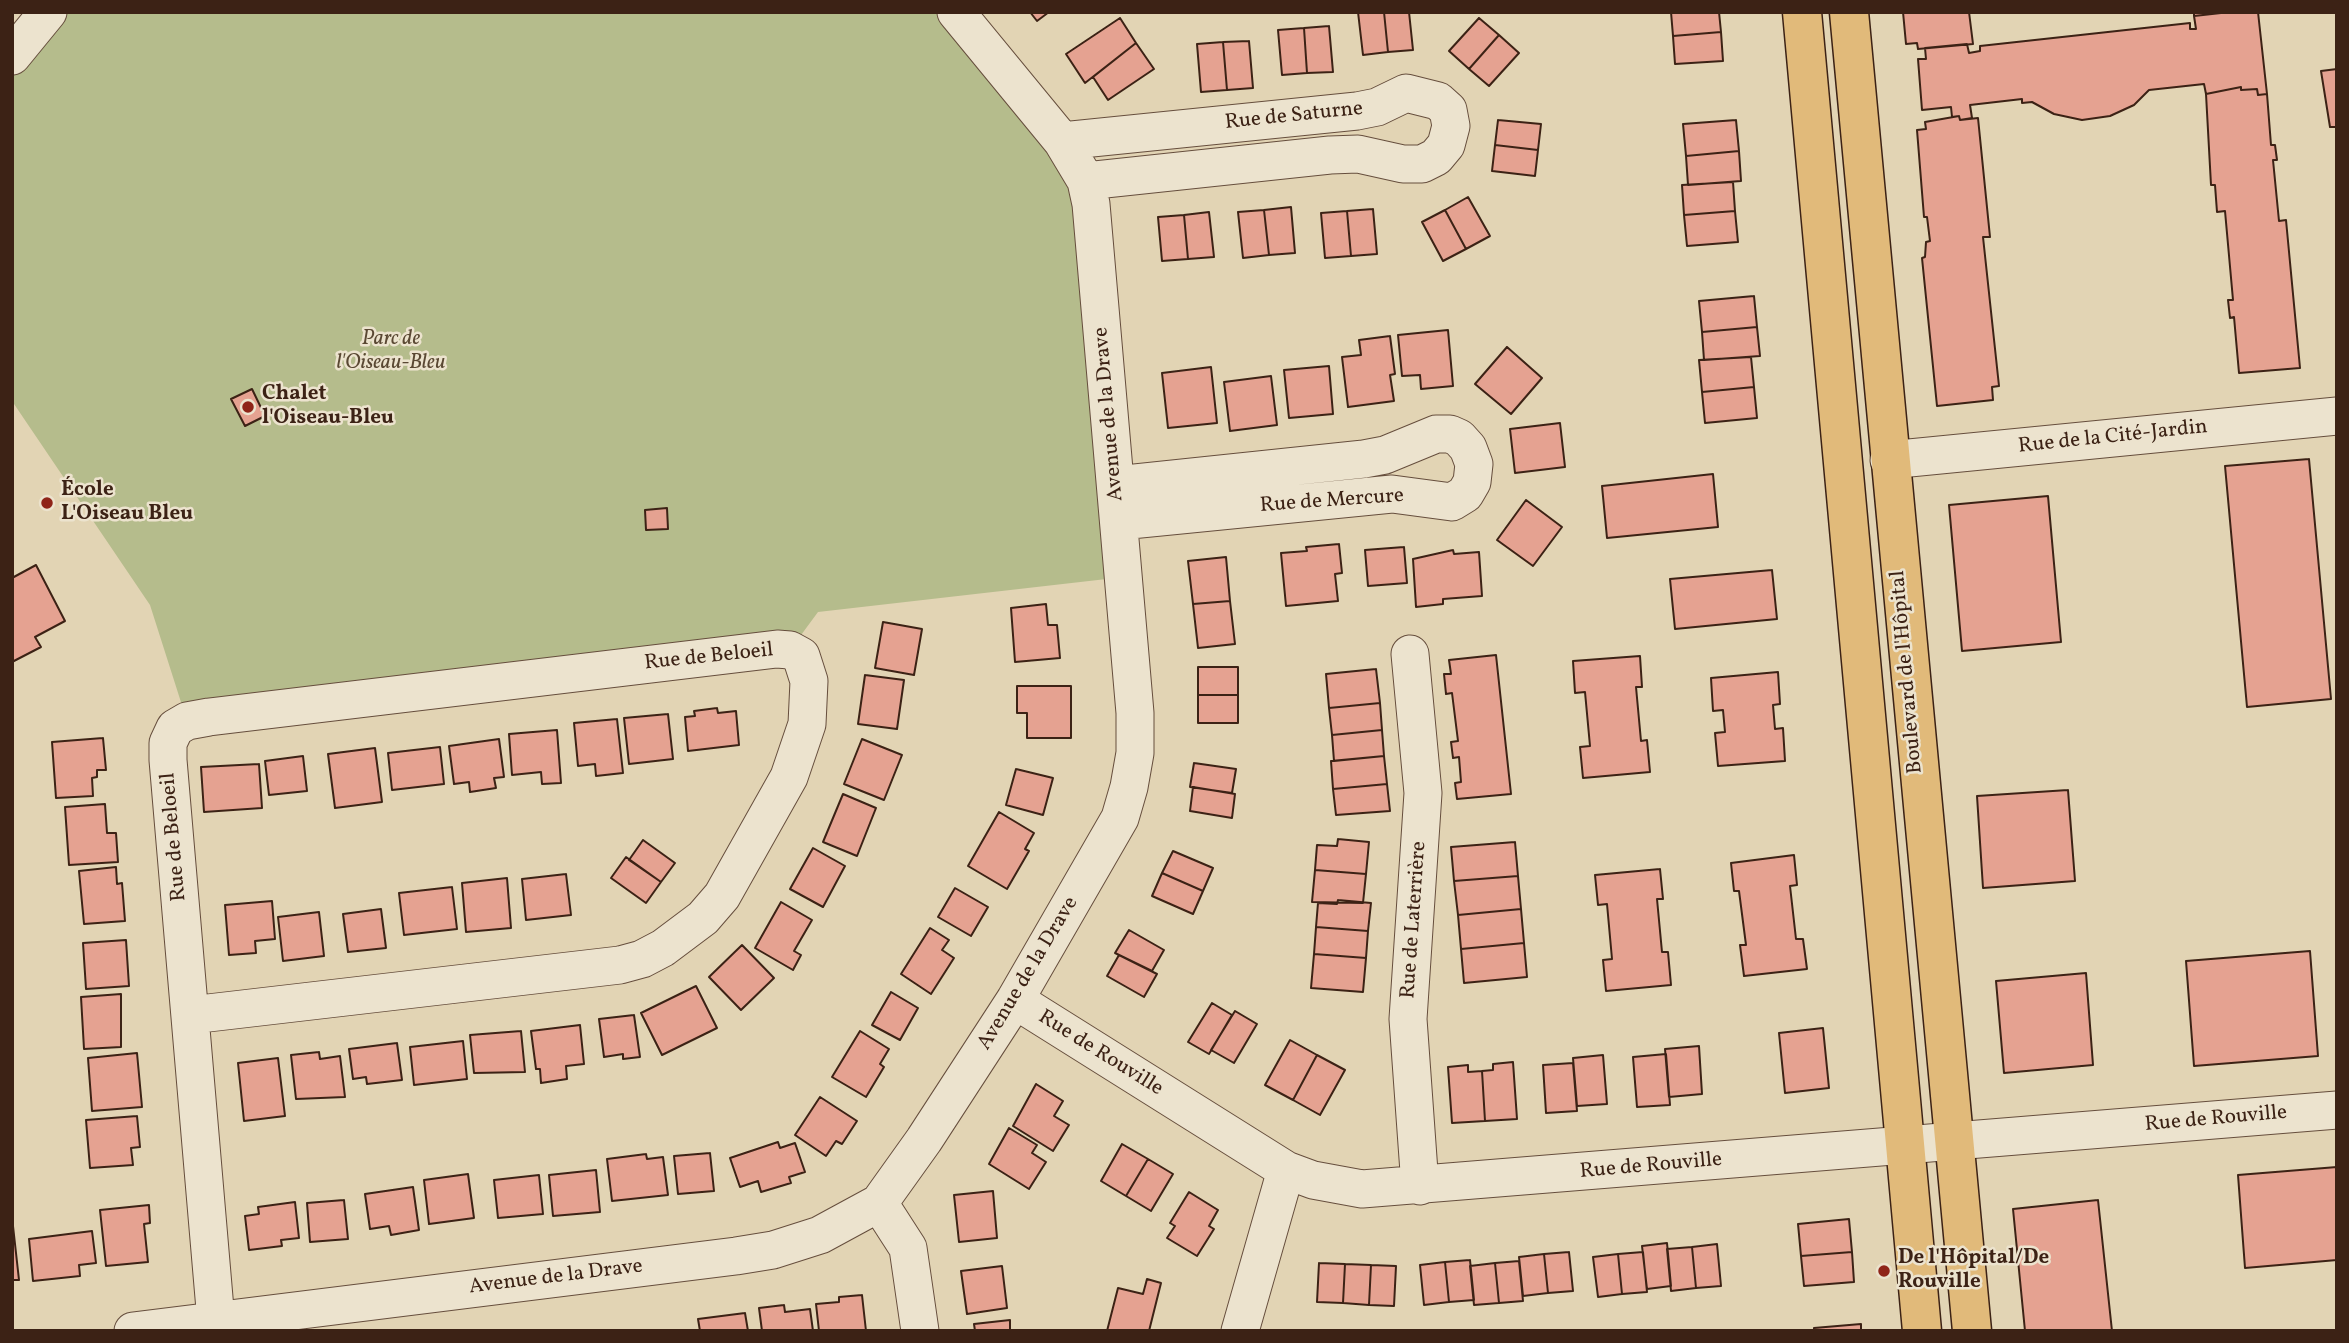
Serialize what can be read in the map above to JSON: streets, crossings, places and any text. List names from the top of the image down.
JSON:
{
  "streets": {
    "main road": ["Boulevard de l'Hôpital"],
    "street": [
      "Rue de Saturne",
      "Avenue de la Drave",
      "Rue de la Cité-Jardin",
      "Rue de Mercure",
      "Rue de Beloeil",
      "Rue de Laterrière",
      "Rue de Rouville"
    ]
  },
  "crossings": [
    ["Rue de Saturne", "Avenue de la Drave"],
    ["Avenue de la Drave", "Rue de Mercure"],
    ["Avenue de la Drave", "Rue de Beloeil"],
    ["Avenue de la Drave", "Rue de Rouville"],
    ["Rue de la Cité-Jardin", "Boulevard de l'Hôpital"],
    ["Boulevard de l'Hôpital", "Rue de Rouville"],
    ["Rue de Laterrière", "Rue de Rouville"]
  ],
  "parks": ["Parc de l'Oiseau-Bleu"],
  "places": ["Chalet l'Oiseau-Bleu", "École L'Oiseau Bleu", "De l'Hôpital/De Rouville"]
}
